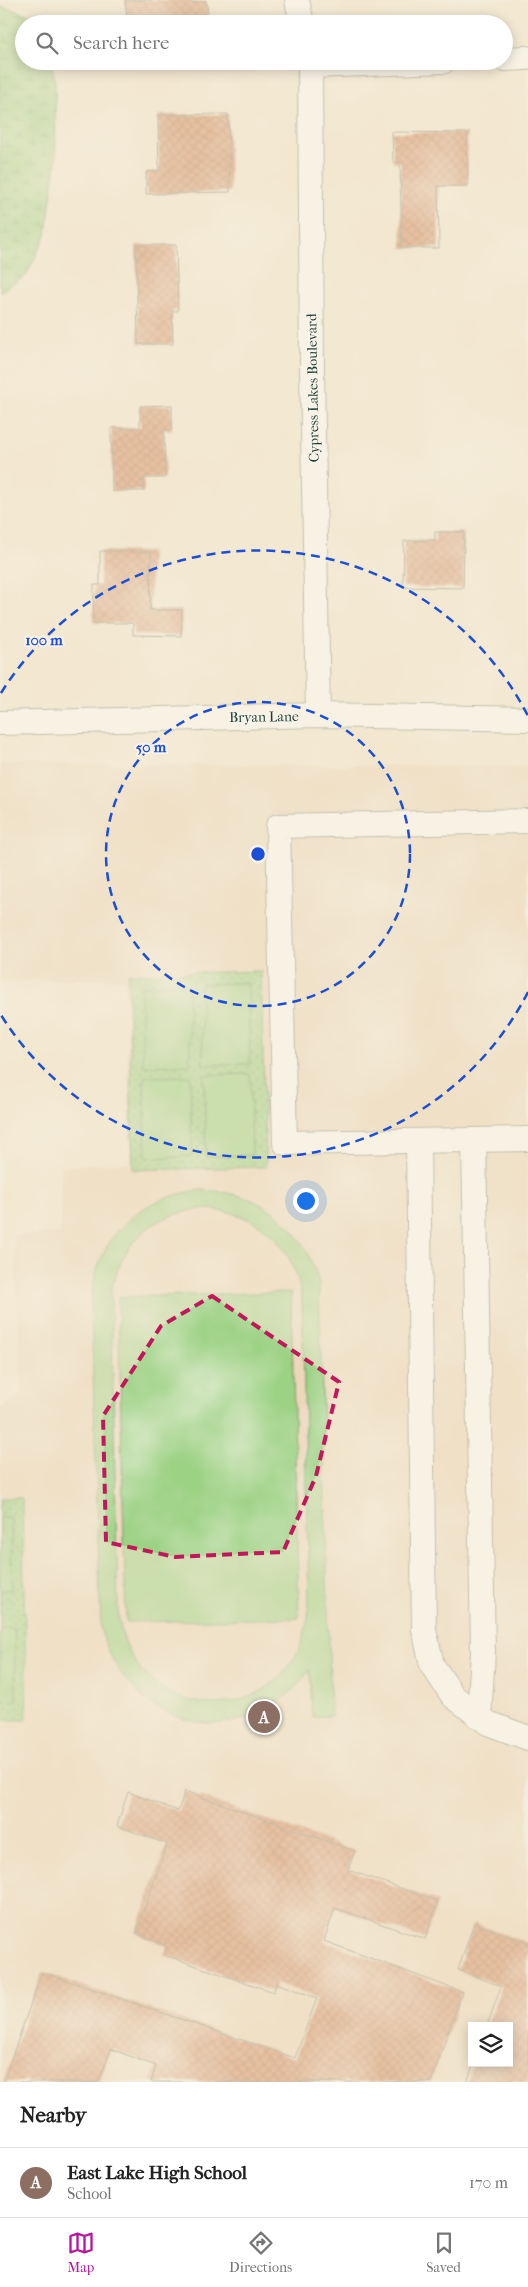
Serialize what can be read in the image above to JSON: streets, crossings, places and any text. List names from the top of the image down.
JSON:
{
  "streets": {
    "street": ["Cypress Lakes Boulevard", "Bryan Lane"]
  },
  "crossings": [
    ["Cypress Lakes Boulevard", "Bryan Lane"]
  ],
  "page": {
    "search": "Search here",
    "pins": "A",
    "heading": "Nearby",
    "list": [
      {
        "mark": "A",
        "name": "East Lake High School",
        "note": "School",
        "value": "170 m"
      }
    ],
    "nav": ["Map", "Directions", "Saved"]
  },
  "rings": ["100 m", "50 m"]
}
